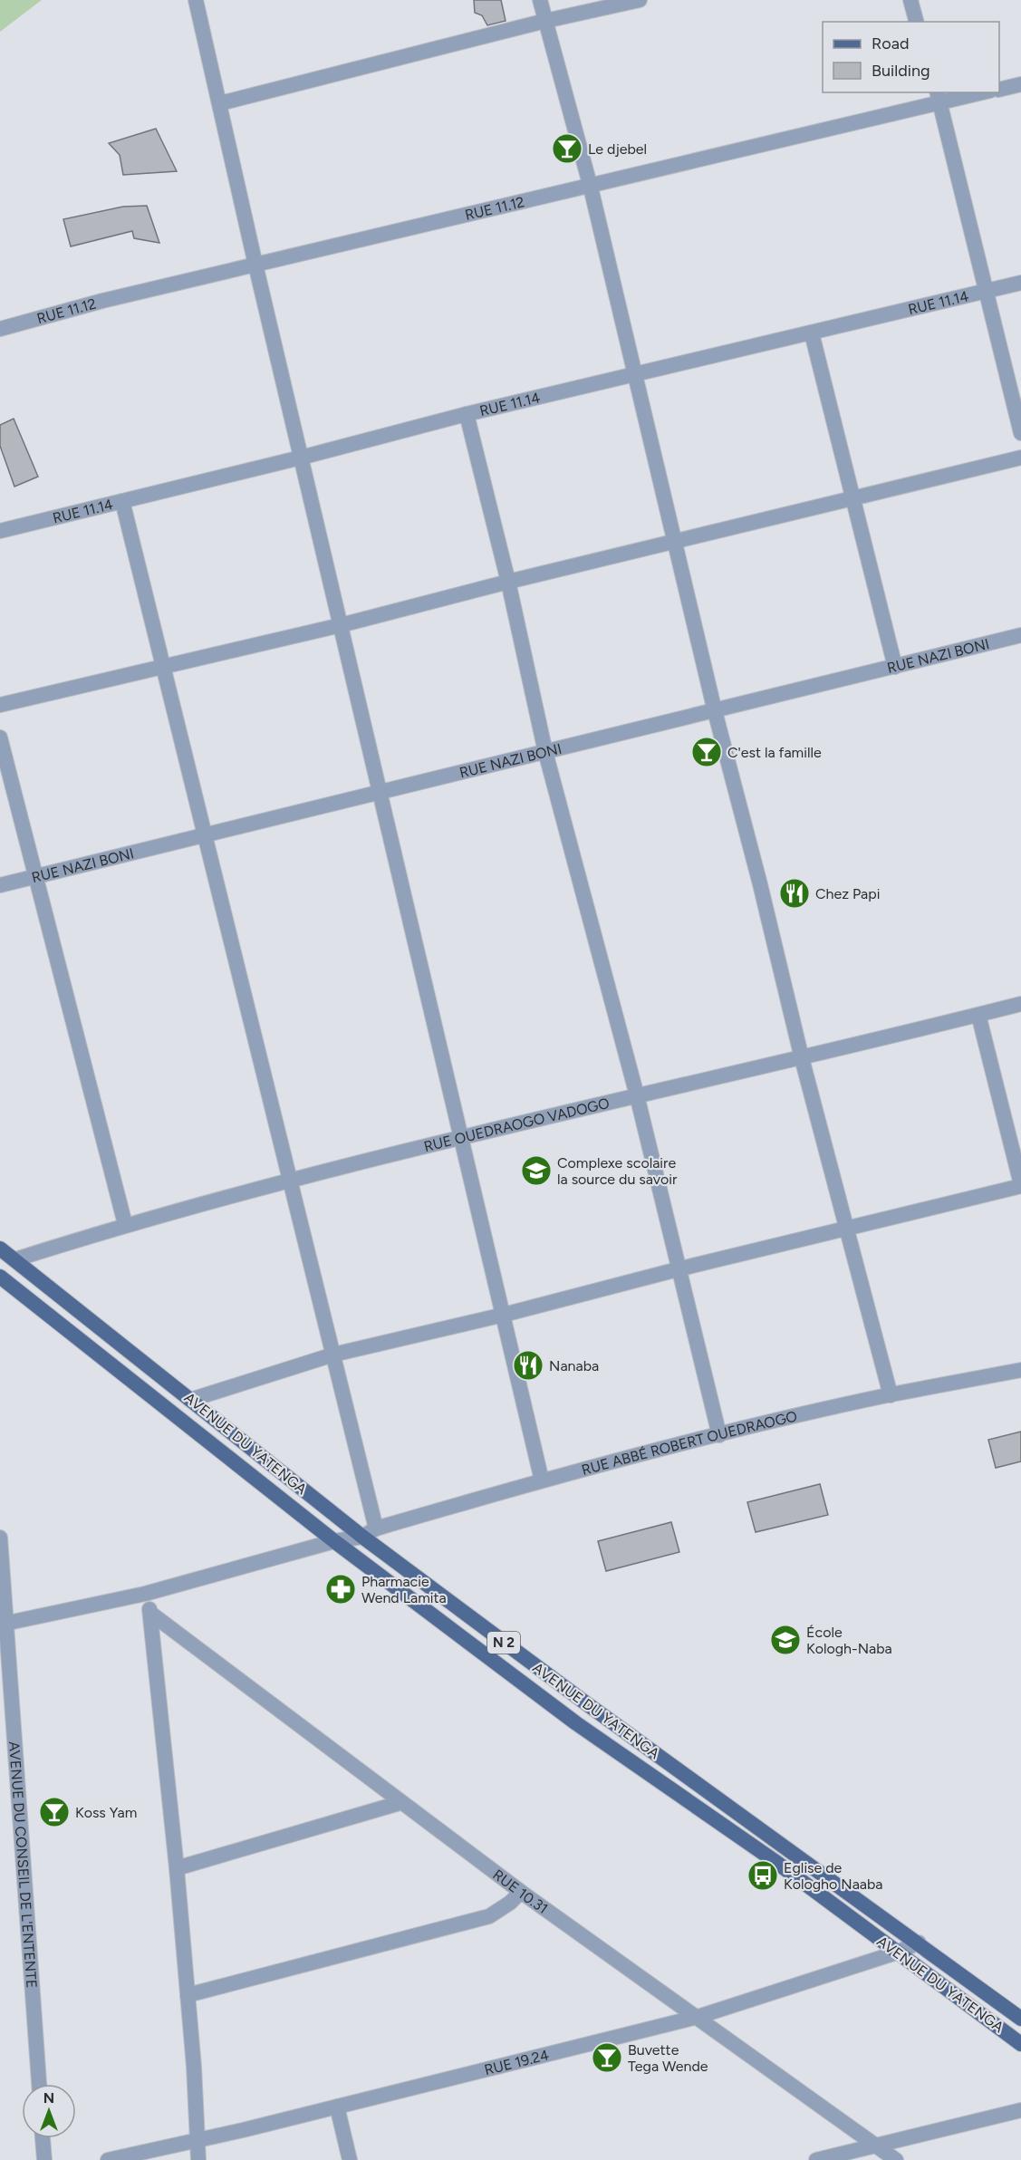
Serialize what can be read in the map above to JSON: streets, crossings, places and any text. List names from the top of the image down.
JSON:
{
  "streets": {
    "main road": ["AVENUE DU YATENGA", "N 2"],
    "street": [
      "RUE 11.12",
      "RUE 11.14",
      "RUE NAZI BONI",
      "RUE OUEDRAOGO VADOGO",
      "RUE ABBÉ ROBERT OUEDRAOGO",
      "AVENUE DU CONSEIL DE L'ENTENTE",
      "RUE 10.31",
      "RUE 19.24"
    ]
  },
  "crossings": [
    ["RUE OUEDRAOGO VADOGO", "AVENUE DU YATENGA"],
    ["AVENUE DU YATENGA", "RUE ABBÉ ROBERT OUEDRAOGO"],
    ["AVENUE DU YATENGA", "RUE 19.24"],
    ["RUE 10.31", "RUE 19.24"]
  ],
  "places": {
    "bar": [
      "Le djebel",
      "C'est la famille",
      "Koss Yam",
      "Buvette Tega Wende"
    ],
    "restaurant": ["Chez Papi", "Nanaba"],
    "school or university": ["Complexe scolaire la source du savoir", "École Kologh-Naba"],
    "pharmacy": ["Pharmacie Wend Lamita"],
    "bus stop": ["Eglise de Kologho Naaba"]
  },
  "legend": ["Road", "Building"],
  "north": "top"
}
